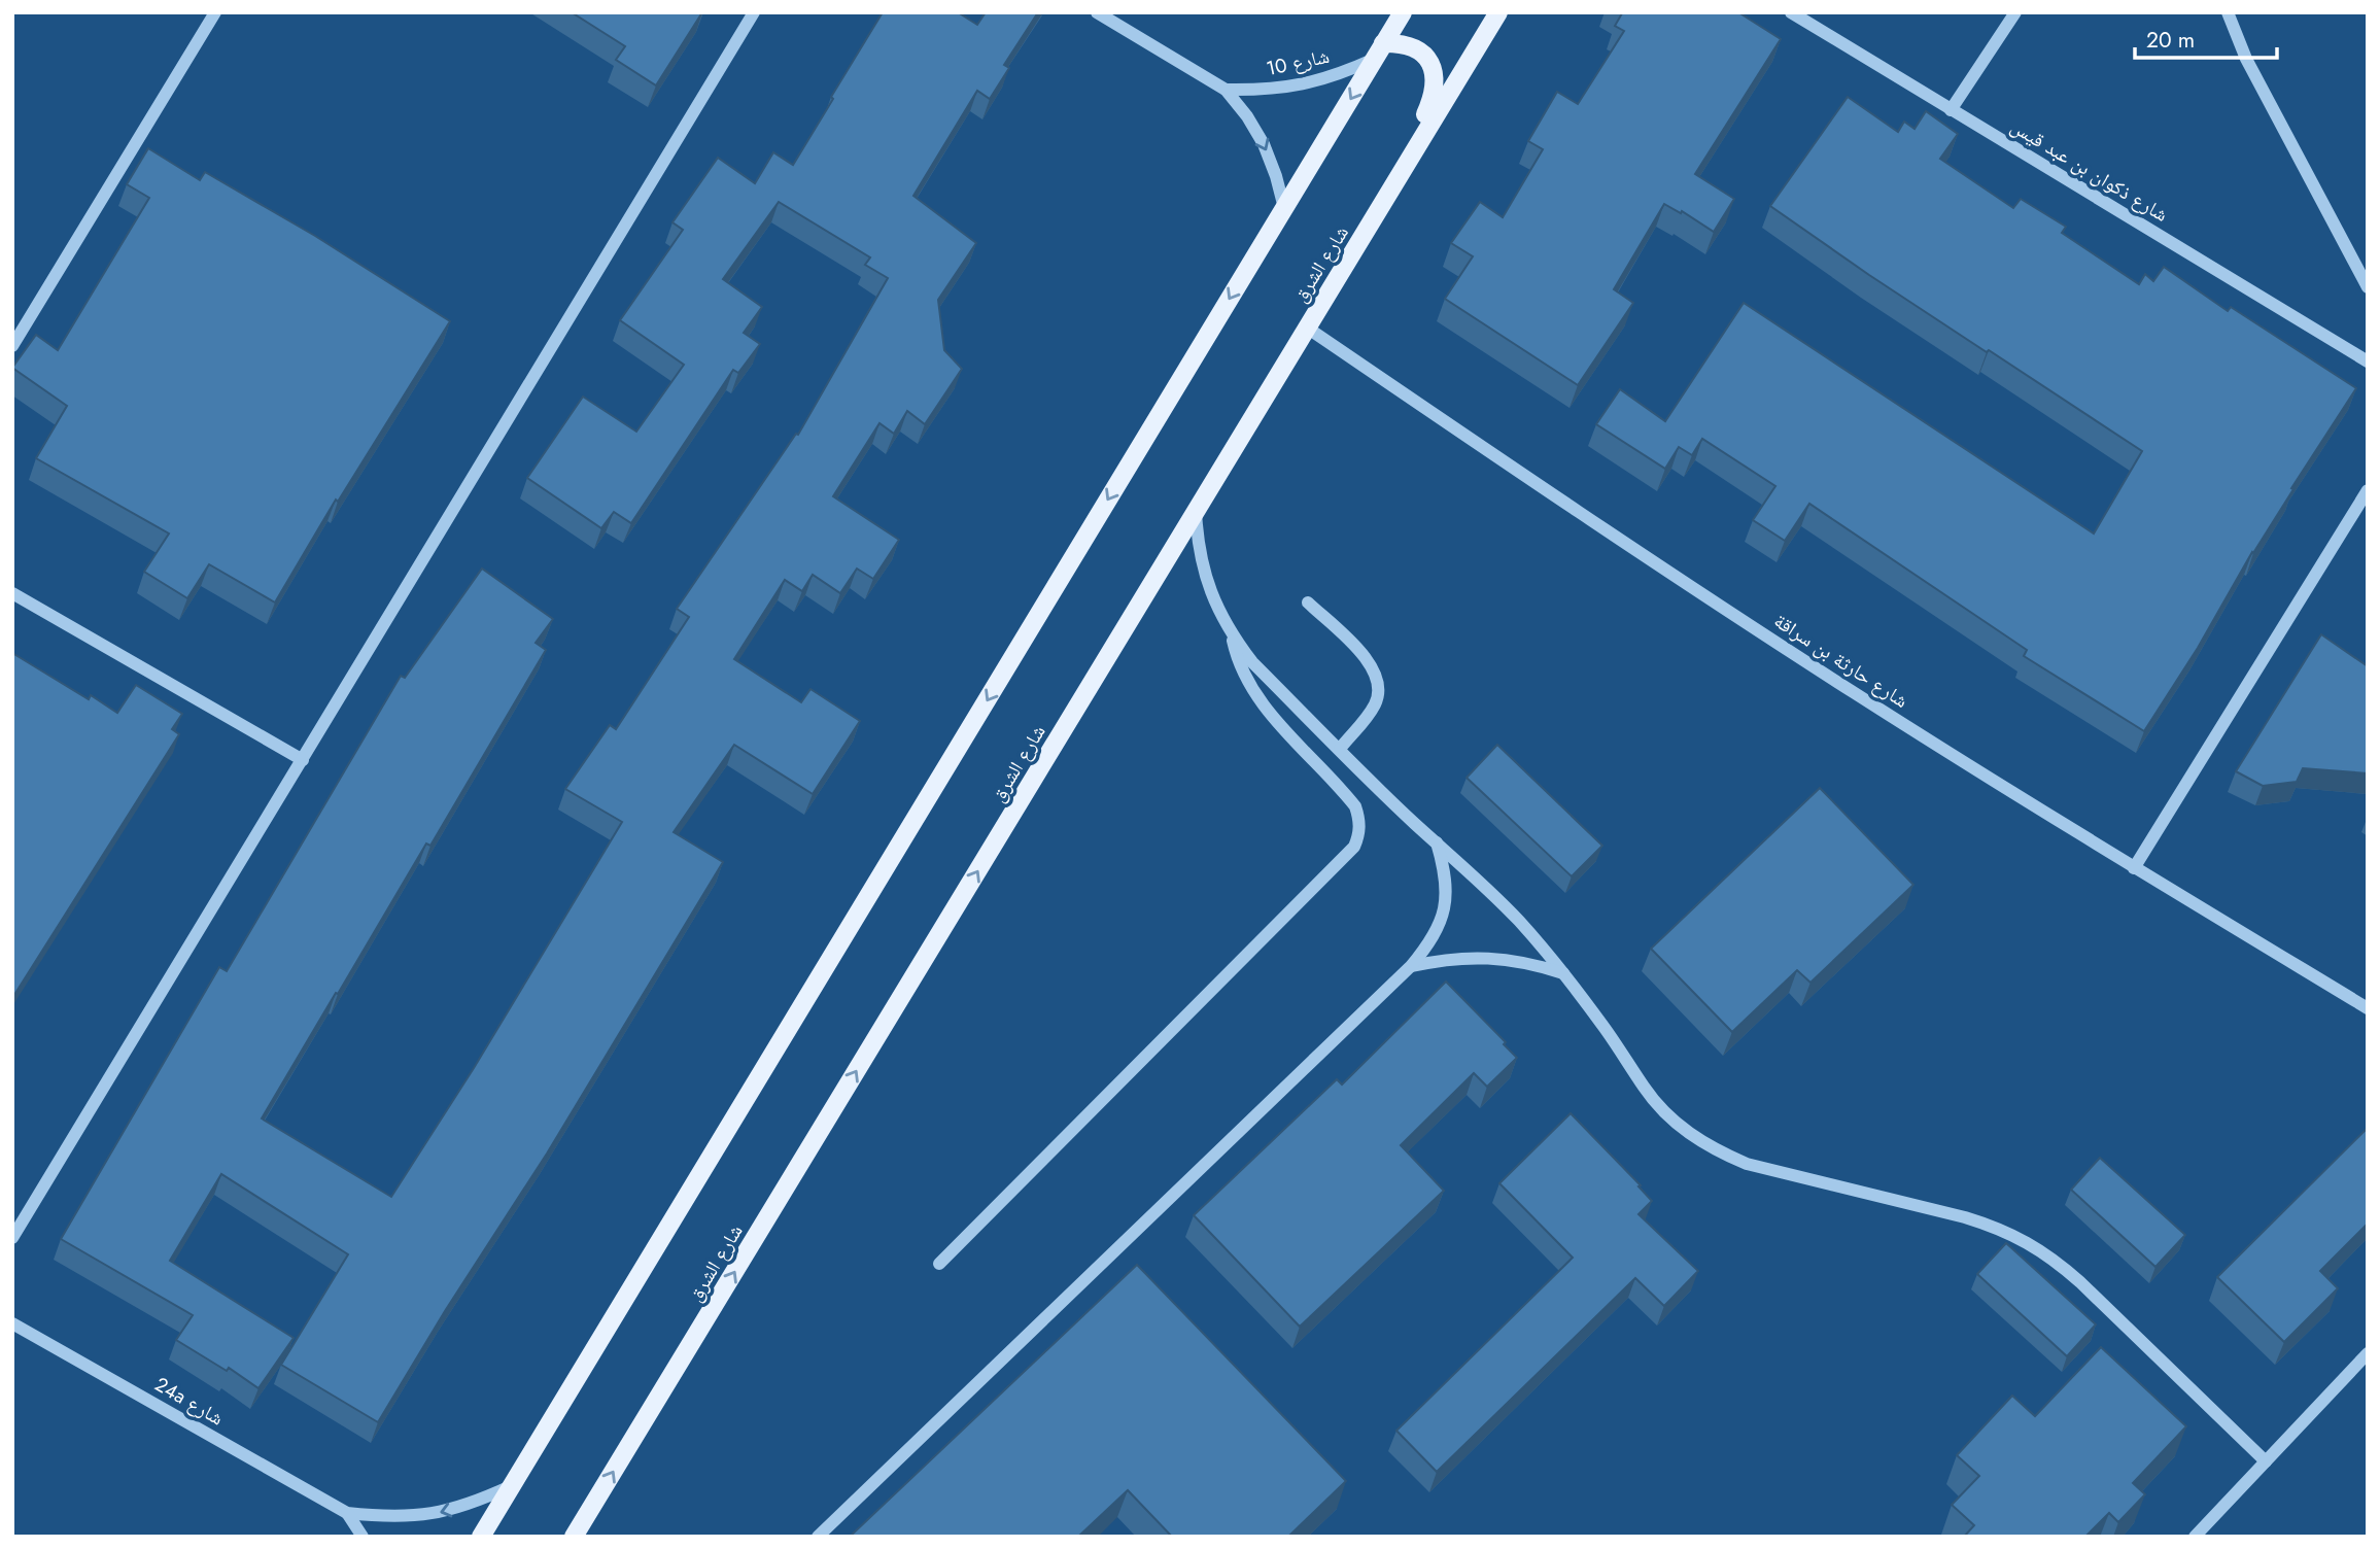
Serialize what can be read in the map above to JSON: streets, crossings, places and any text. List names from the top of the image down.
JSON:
{
  "streets": {
    "main road": ["شارع الشرق"],
    "street": [
      "شارع 10",
      "شارع ذكوان بن عبد قيس",
      "شارع حارثة بن سراقة",
      "24a شارع"
    ]
  },
  "crossings": [
    ["شارع الشرق", "شارع حارثة بن سراقة"]
  ],
  "scale_bar": "20 m"
}
